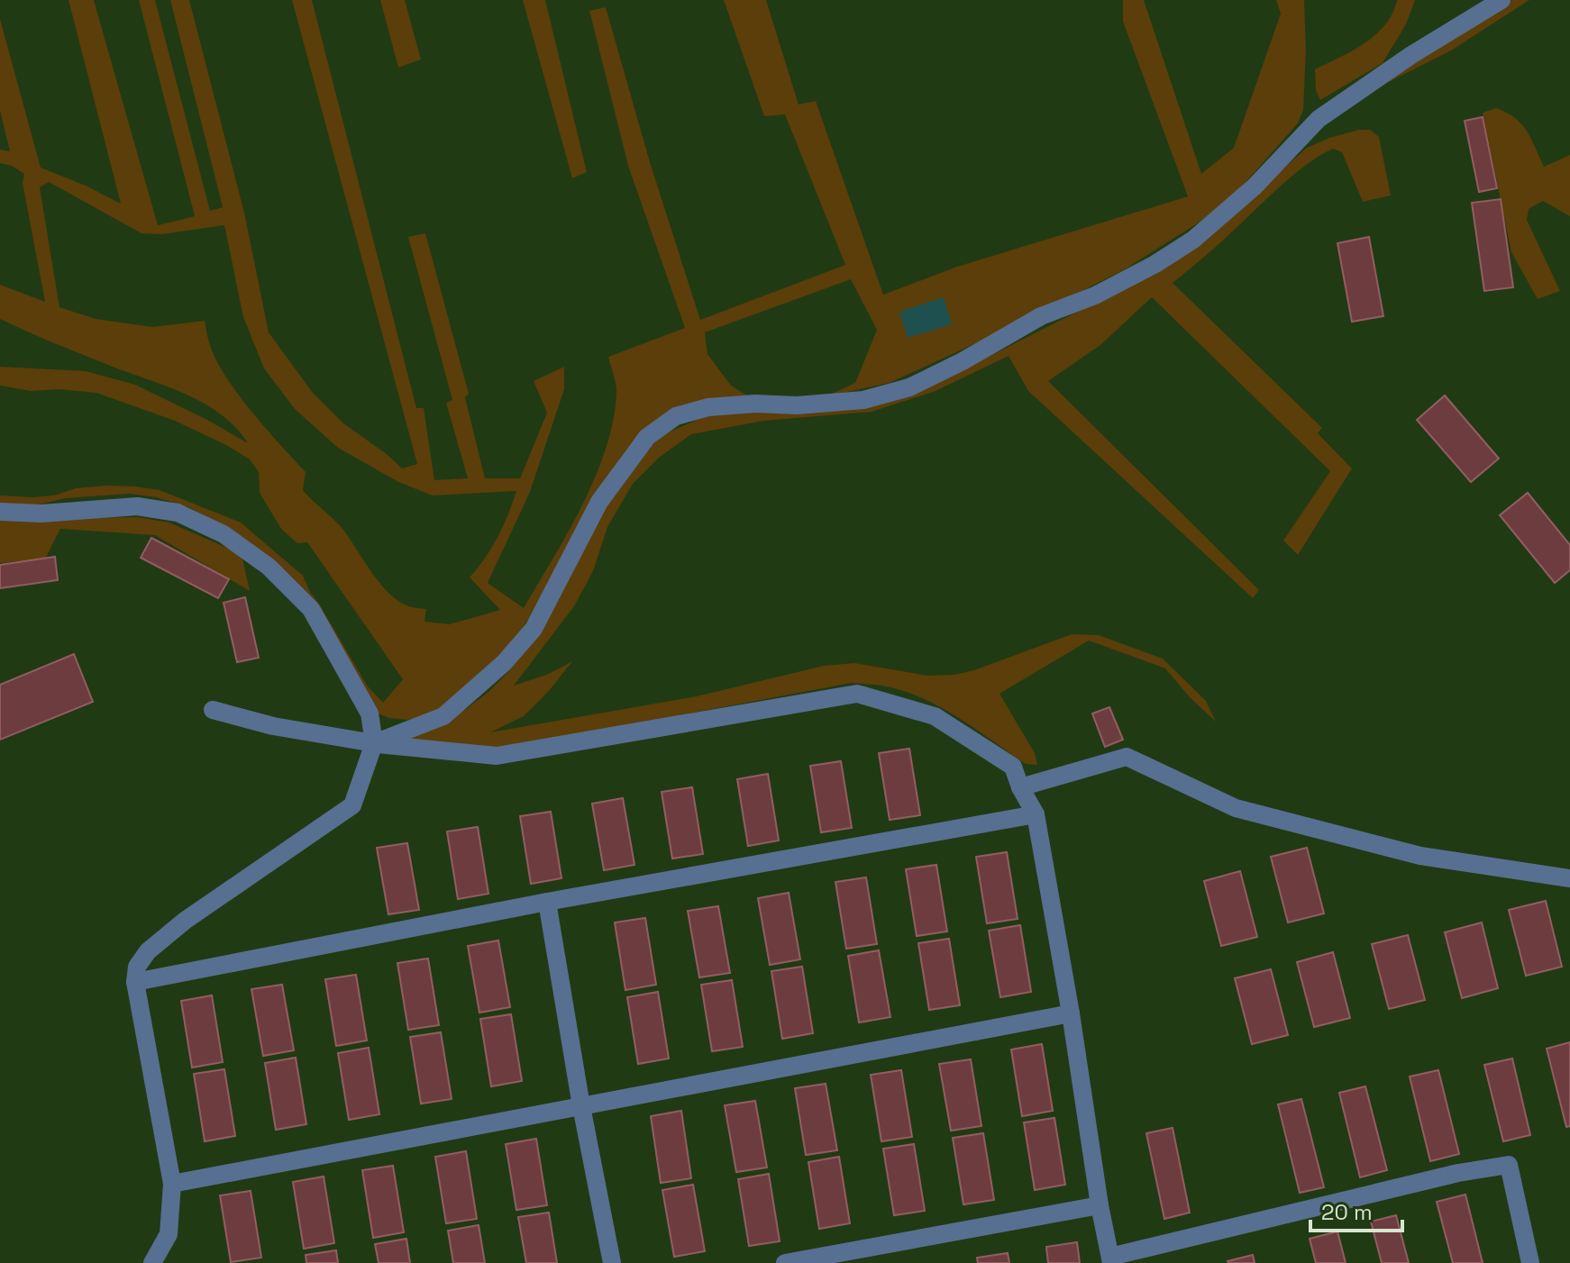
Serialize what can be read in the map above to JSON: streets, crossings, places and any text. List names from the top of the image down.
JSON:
{
  "scale_bar": "20 m"
}
